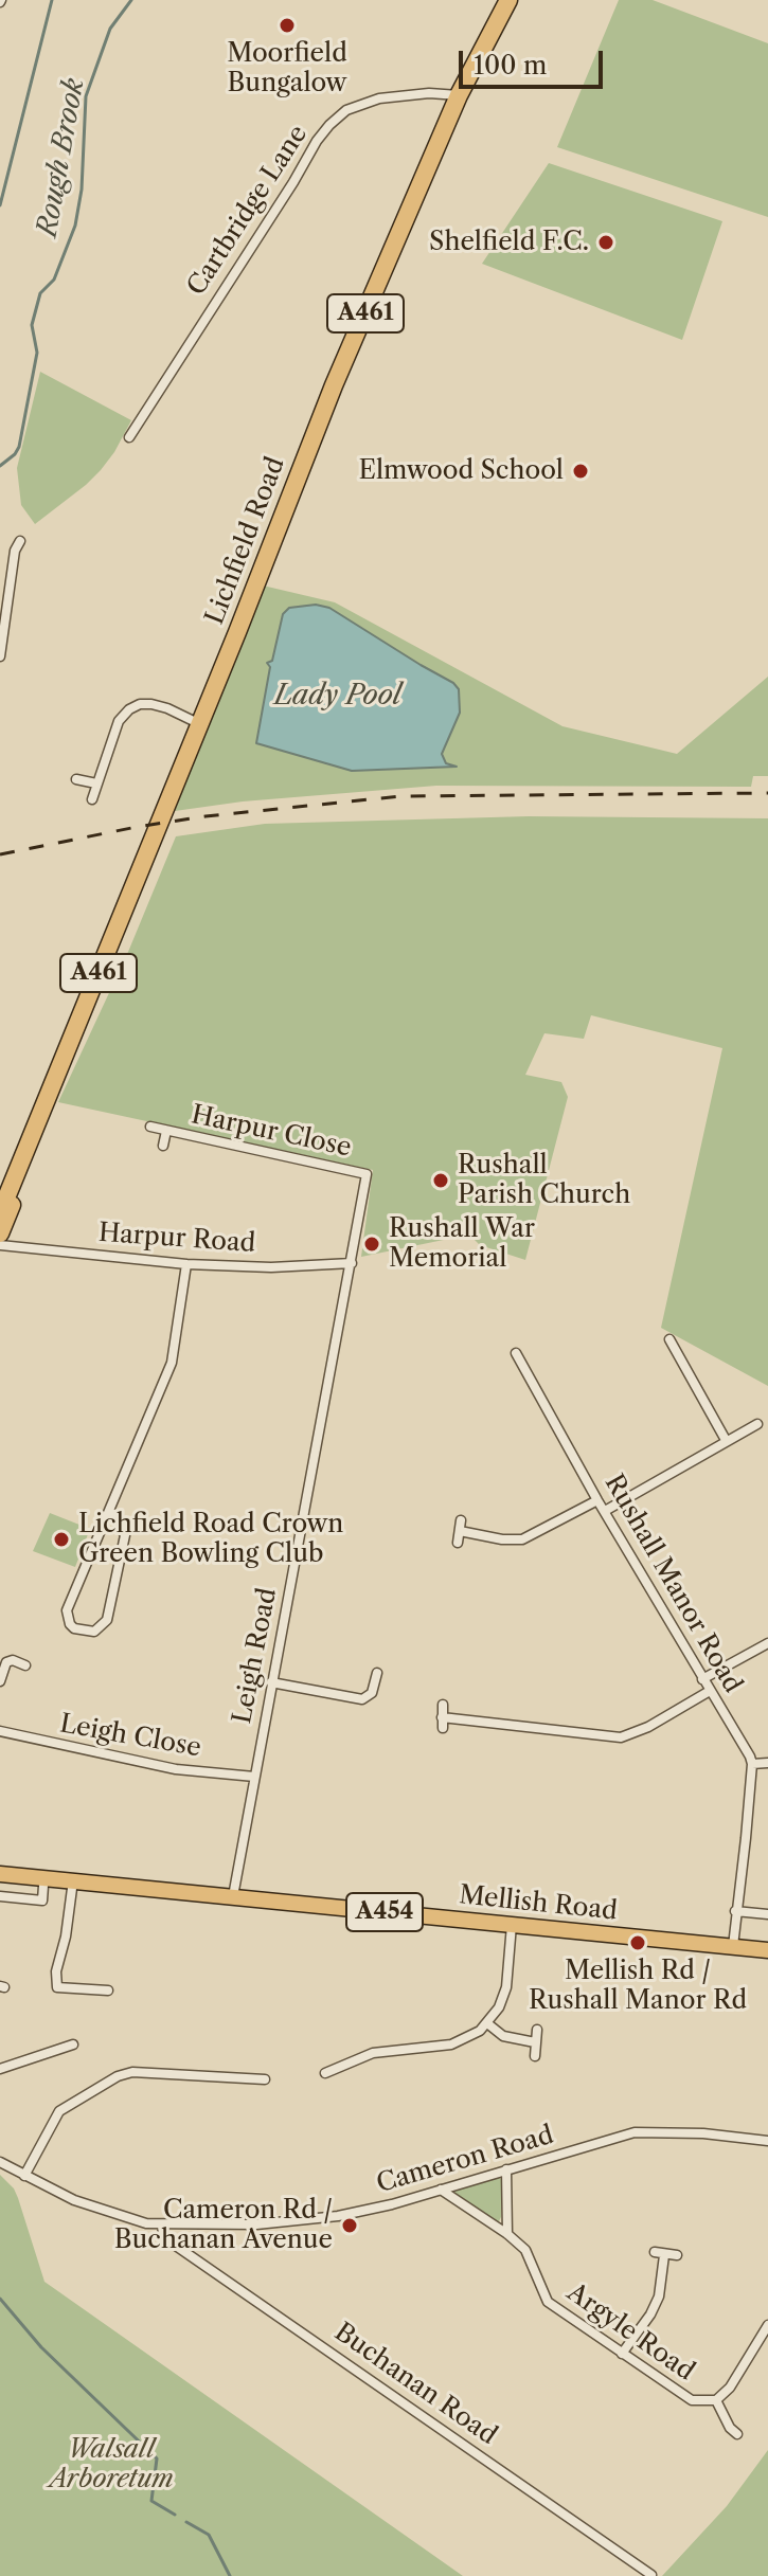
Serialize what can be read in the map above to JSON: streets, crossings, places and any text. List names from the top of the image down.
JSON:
{
  "streets": {
    "highway": ["A461", "Lichfield Road"],
    "main road": ["Mellish Road", "A454"],
    "street": [
      "Cartbridge Lane",
      "Harpur Close",
      "Harpur Road",
      "Rushall Manor Road",
      "Leigh Road",
      "Leigh Close",
      "Cameron Road",
      "Argyle Road",
      "Buchanan Road"
    ]
  },
  "crossings": [
    ["Cartbridge Lane", "Lichfield Road"],
    ["Harpur Close", "Leigh Road"],
    ["Harpur Road", "Leigh Road"],
    ["Leigh Road", "Leigh Close"],
    ["Leigh Road", "Mellish Road"],
    ["Cameron Road", "Argyle Road"],
    ["Cameron Road", "Buchanan Road"]
  ],
  "water": ["Rough Brook", "Lady Pool"],
  "parks": ["Walsall Arboretum"],
  "places": [
    "Moorfield Bungalow",
    "Shelfield F.C.",
    "Elmwood School",
    "Rushall Parish Church",
    "Rushall War Memorial",
    "Lichfield Road Crown Green Bowling Club",
    "Mellish Rd / Rushall Manor Rd",
    "Cameron Rd / Buchanan Avenue"
  ],
  "scale_bar": "100 m"
}
